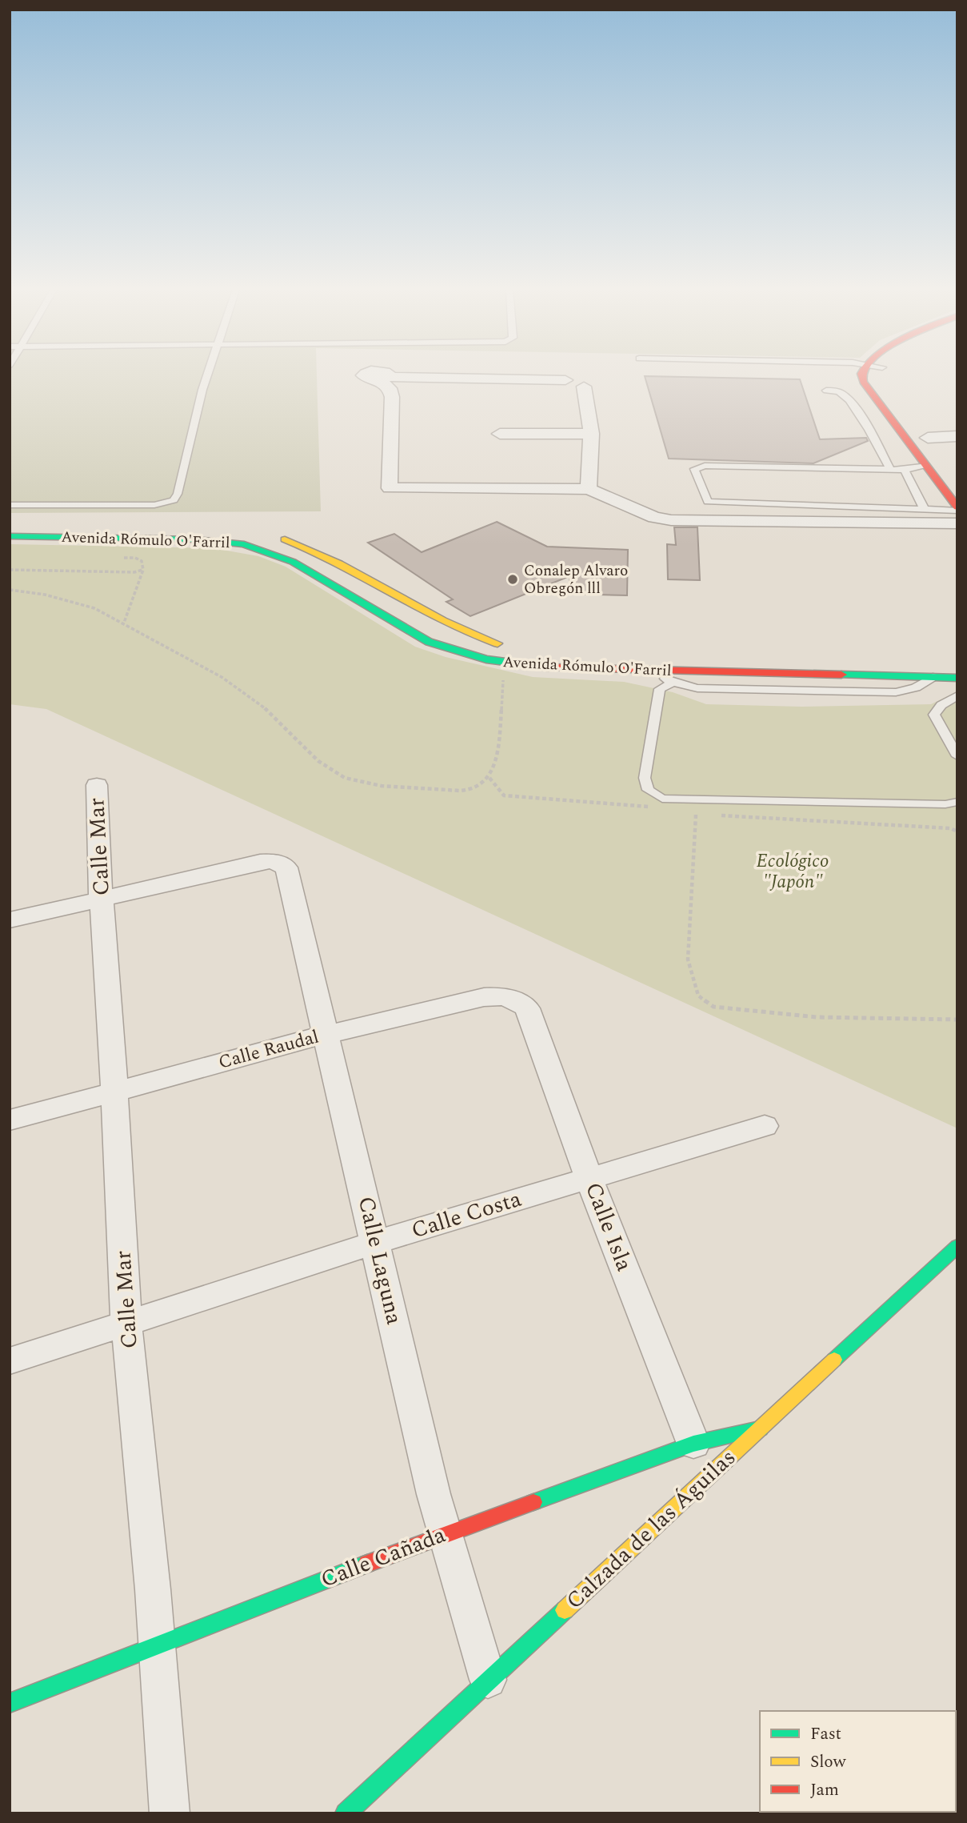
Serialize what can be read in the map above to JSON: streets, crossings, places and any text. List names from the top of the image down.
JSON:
{
  "streets": {
    "main road": ["Avenida Rómulo O'Farril", "Calzada de las Águilas", "Calle Cañada"],
    "street": [
      "Calle Mar",
      "Calle Raudal",
      "Calle Costa",
      "Calle Isla",
      "Calle Laguna"
    ]
  },
  "crossings": [
    ["Calle Mar", "Calle Raudal"],
    ["Calle Mar", "Calle Costa"],
    ["Calle Mar", "Calle Laguna"],
    ["Calle Mar", "Calle Cañada"],
    ["Calle Raudal", "Calle Isla"],
    ["Calle Raudal", "Calle Laguna"],
    ["Calle Costa", "Calle Isla"],
    ["Calle Costa", "Calle Laguna"],
    ["Calle Isla", "Calle Cañada"],
    ["Calle Laguna", "Calzada de las Águilas"],
    ["Calle Laguna", "Calle Cañada"],
    ["Calzada de las Águilas", "Calle Cañada"]
  ],
  "parks": ["Ecológico \"Japón\""],
  "places": ["Conalep Alvaro Obregón lll"],
  "legend": ["Fast", "Slow", "Jam"]
}
